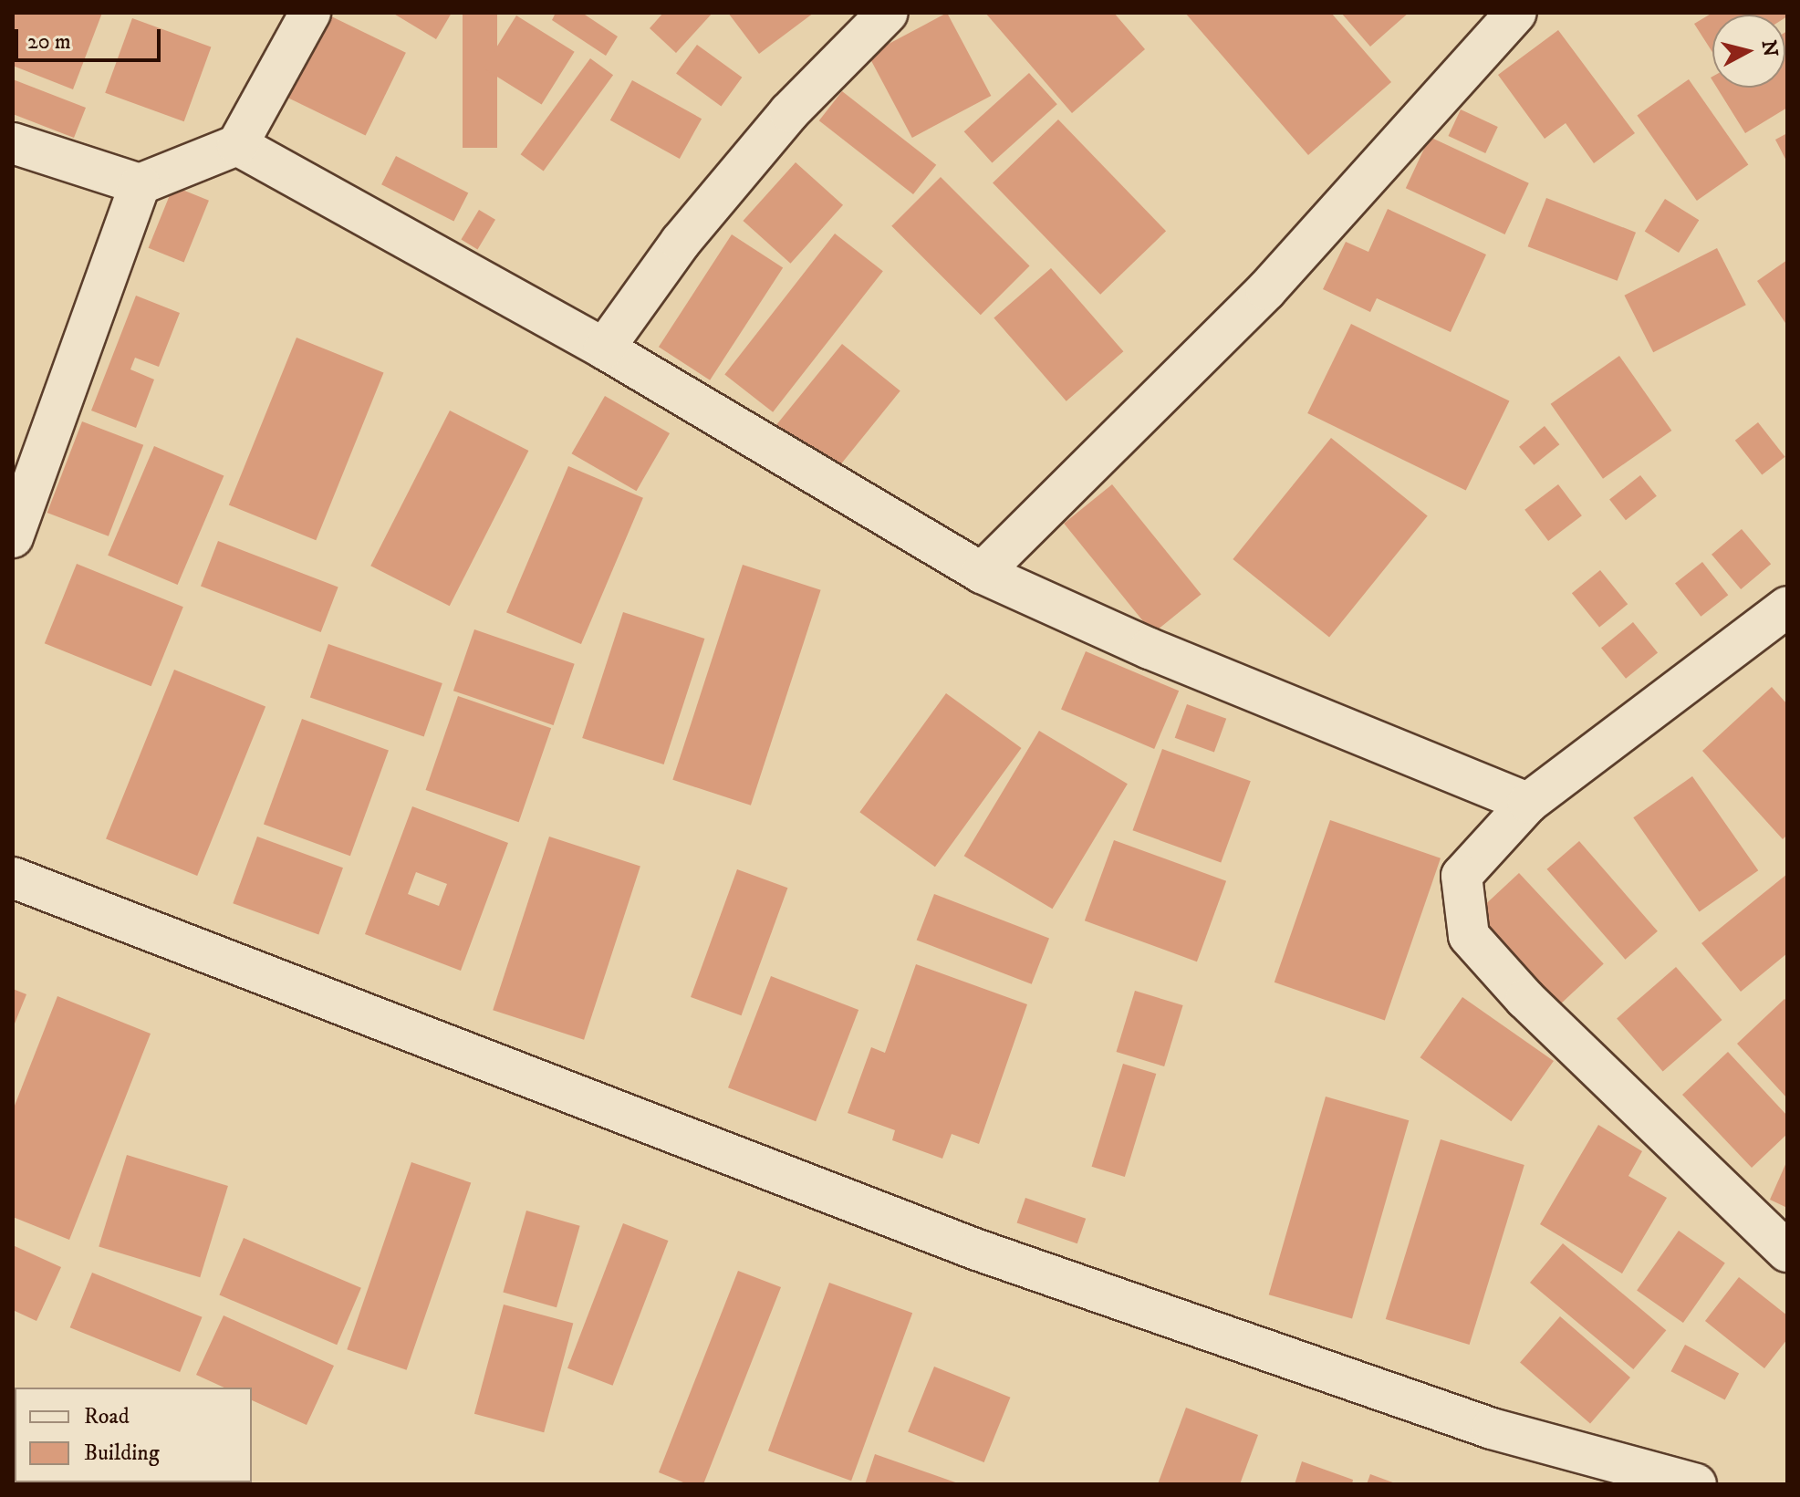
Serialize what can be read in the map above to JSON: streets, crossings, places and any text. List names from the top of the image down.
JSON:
{
  "legend": ["Road", "Building"],
  "scale_bar": "20 m",
  "north": "right"
}
